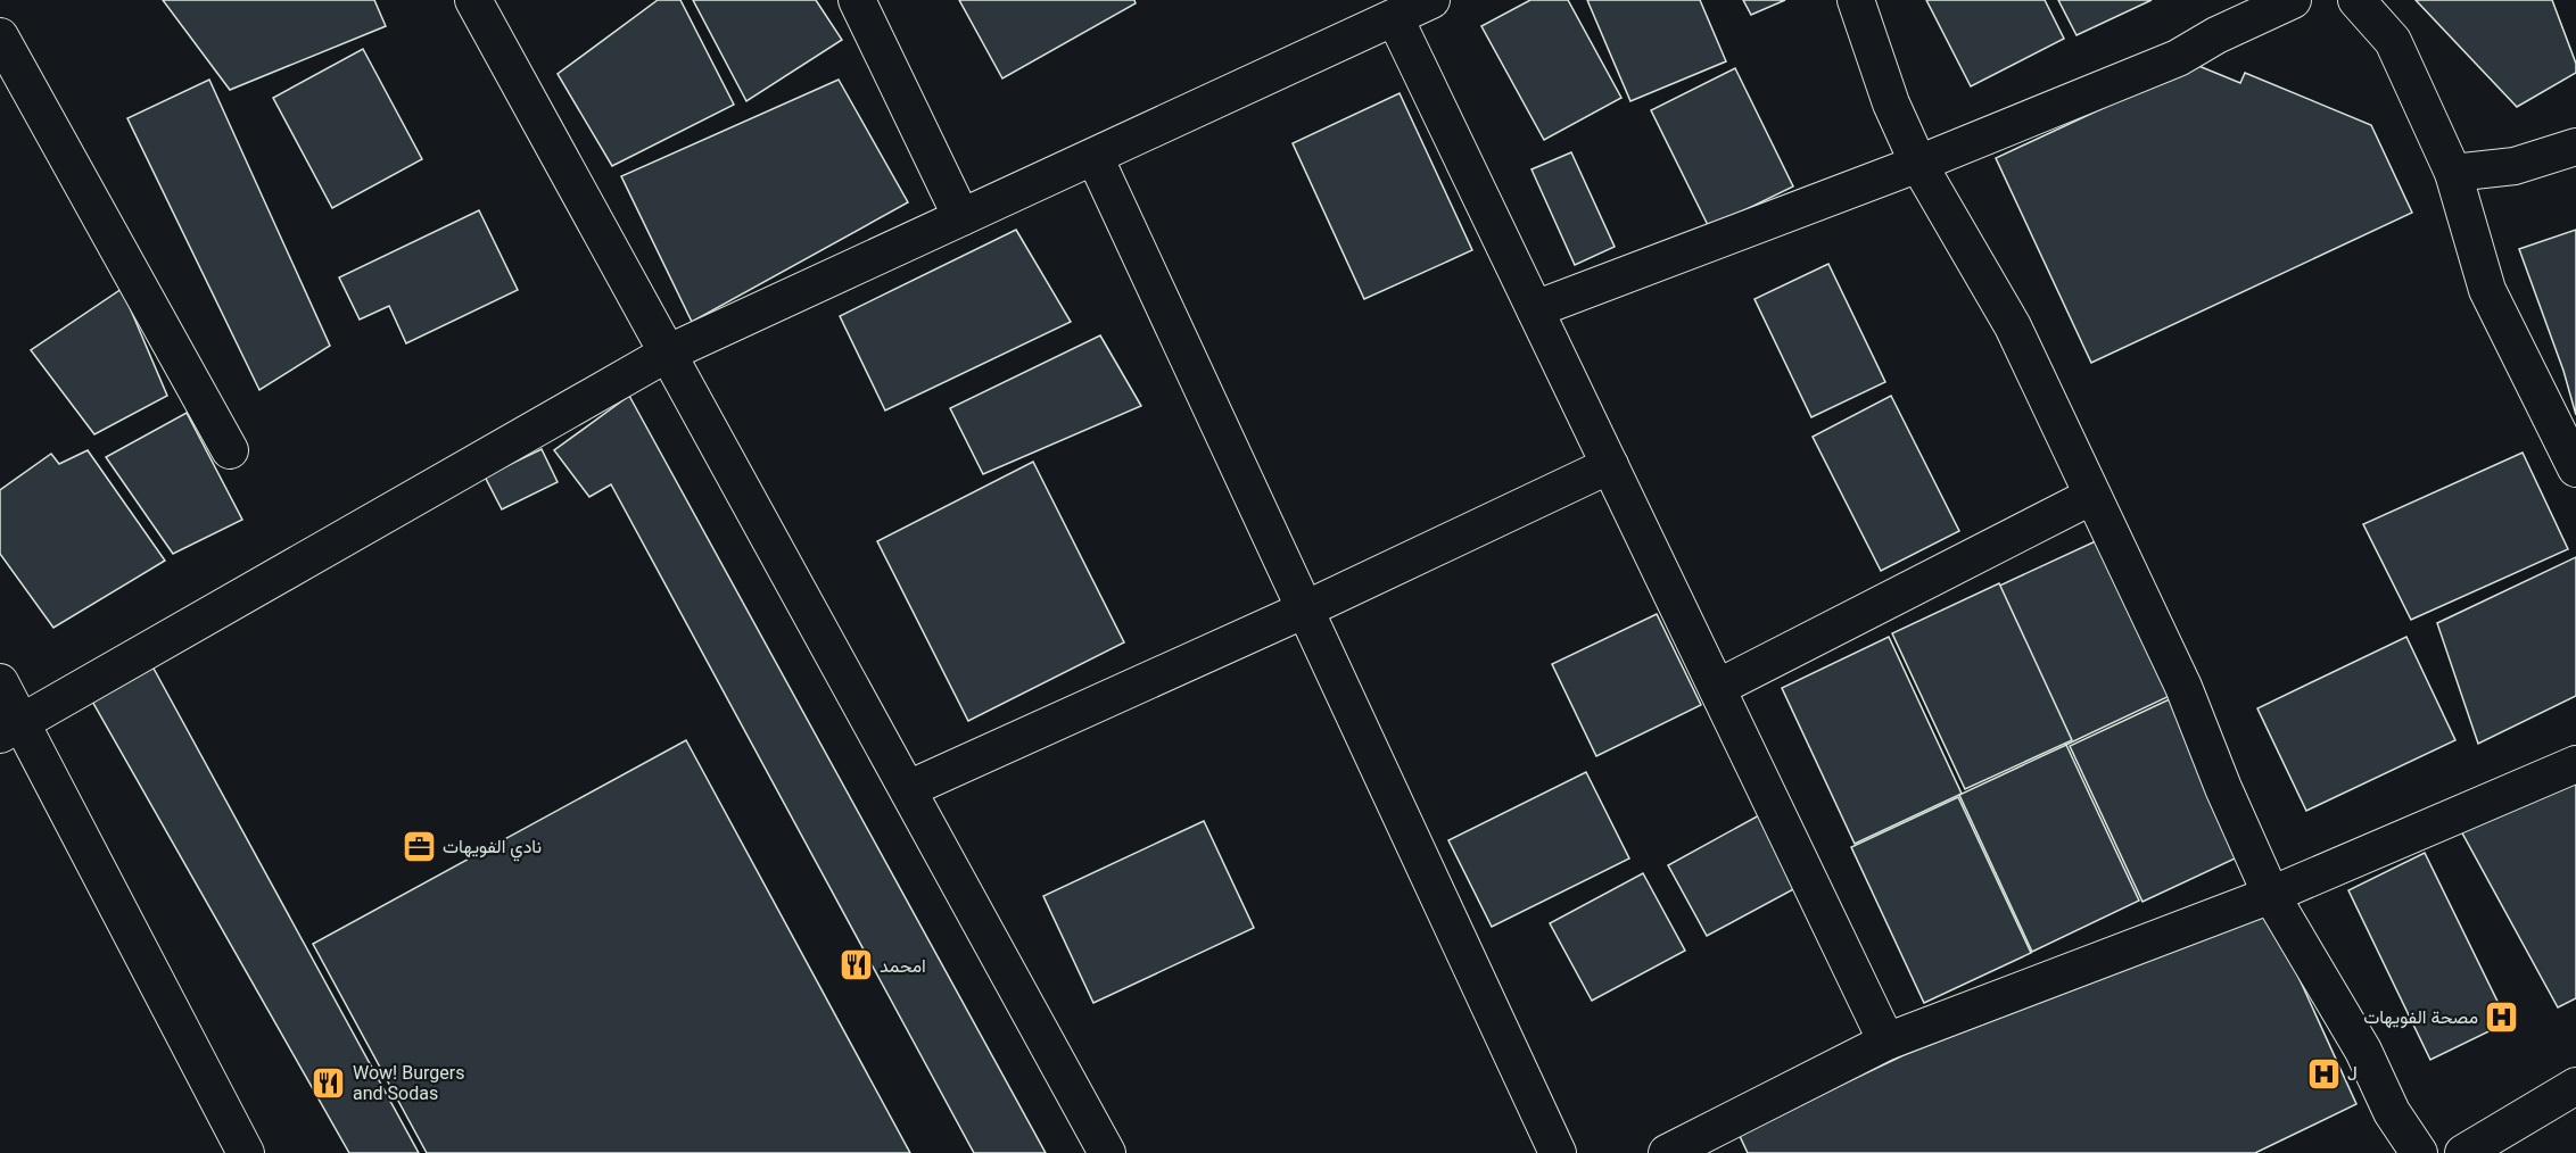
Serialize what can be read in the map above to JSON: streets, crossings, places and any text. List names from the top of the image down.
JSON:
{
  "places": {
    "office": ["نادي الفويهات"],
    "restaurant": ["امحمد", "Wow! Burgers and Sodas"],
    "hospital": ["مصحة الفويهات", "J"]
  }
}
